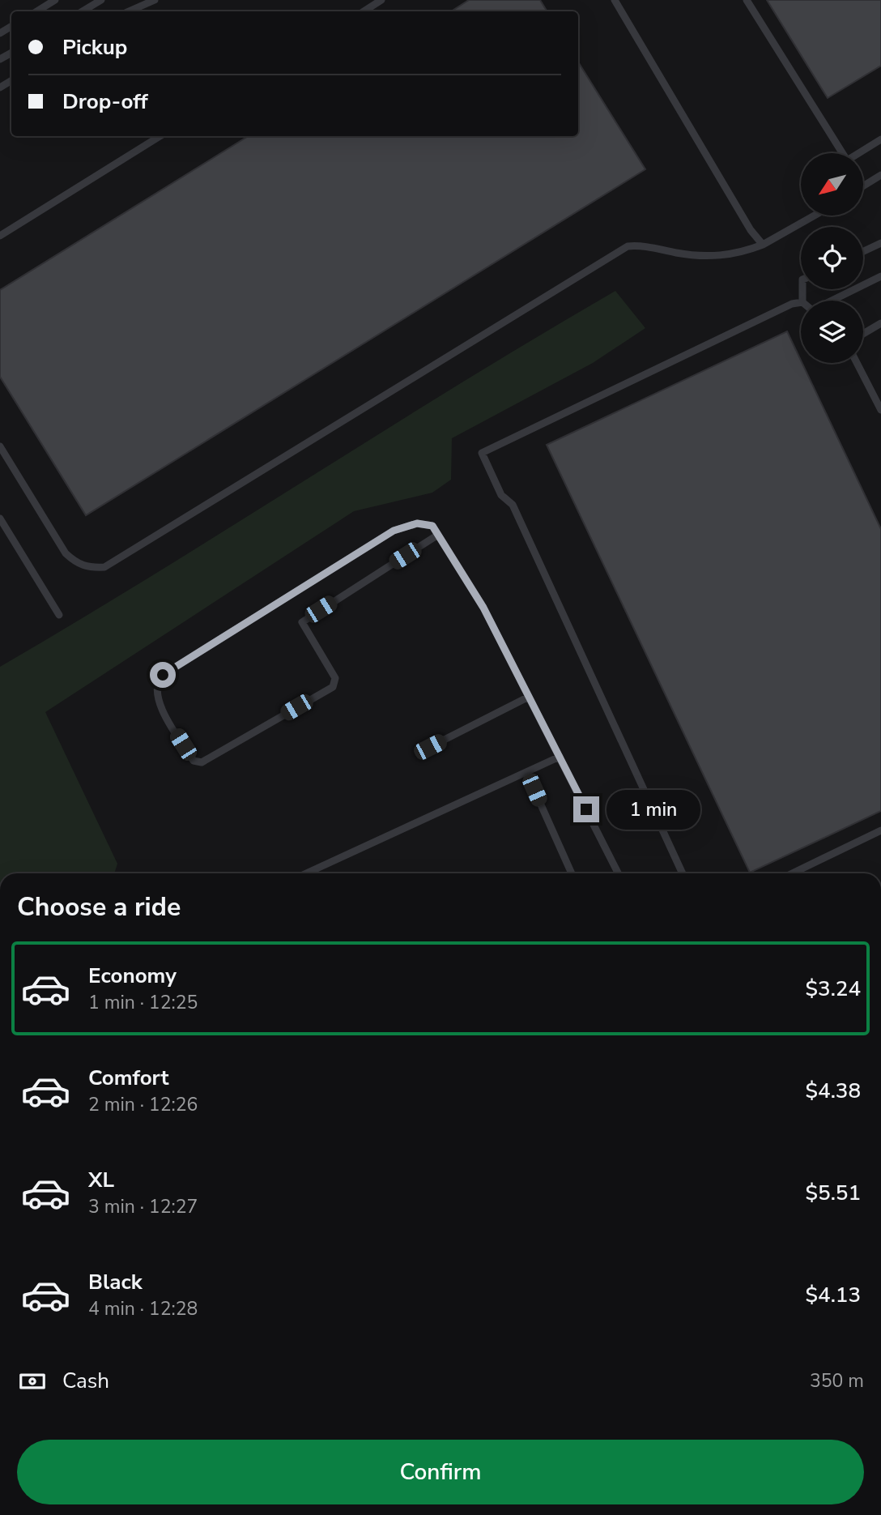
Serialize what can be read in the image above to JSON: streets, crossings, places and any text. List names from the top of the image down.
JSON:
{
  "north": "bottom left",
  "page": {
    "banner": ["Pickup", "Drop-off"],
    "bubble": "1 min",
    "heading": "Choose a ride",
    "list": [
      {
        "name": "Economy",
        "note": "1 min · 12:25",
        "value": "$3.24"
      },
      {
        "name": "Comfort",
        "note": "2 min · 12:26",
        "value": "$4.38"
      },
      {
        "name": "XL",
        "note": "3 min · 12:27",
        "value": "$5.51"
      },
      {
        "name": "Black",
        "note": "4 min · 12:28",
        "value": "$4.13"
      }
    ],
    "pay": ["Cash", "350 m"],
    "buttons": "Confirm"
  }
}
